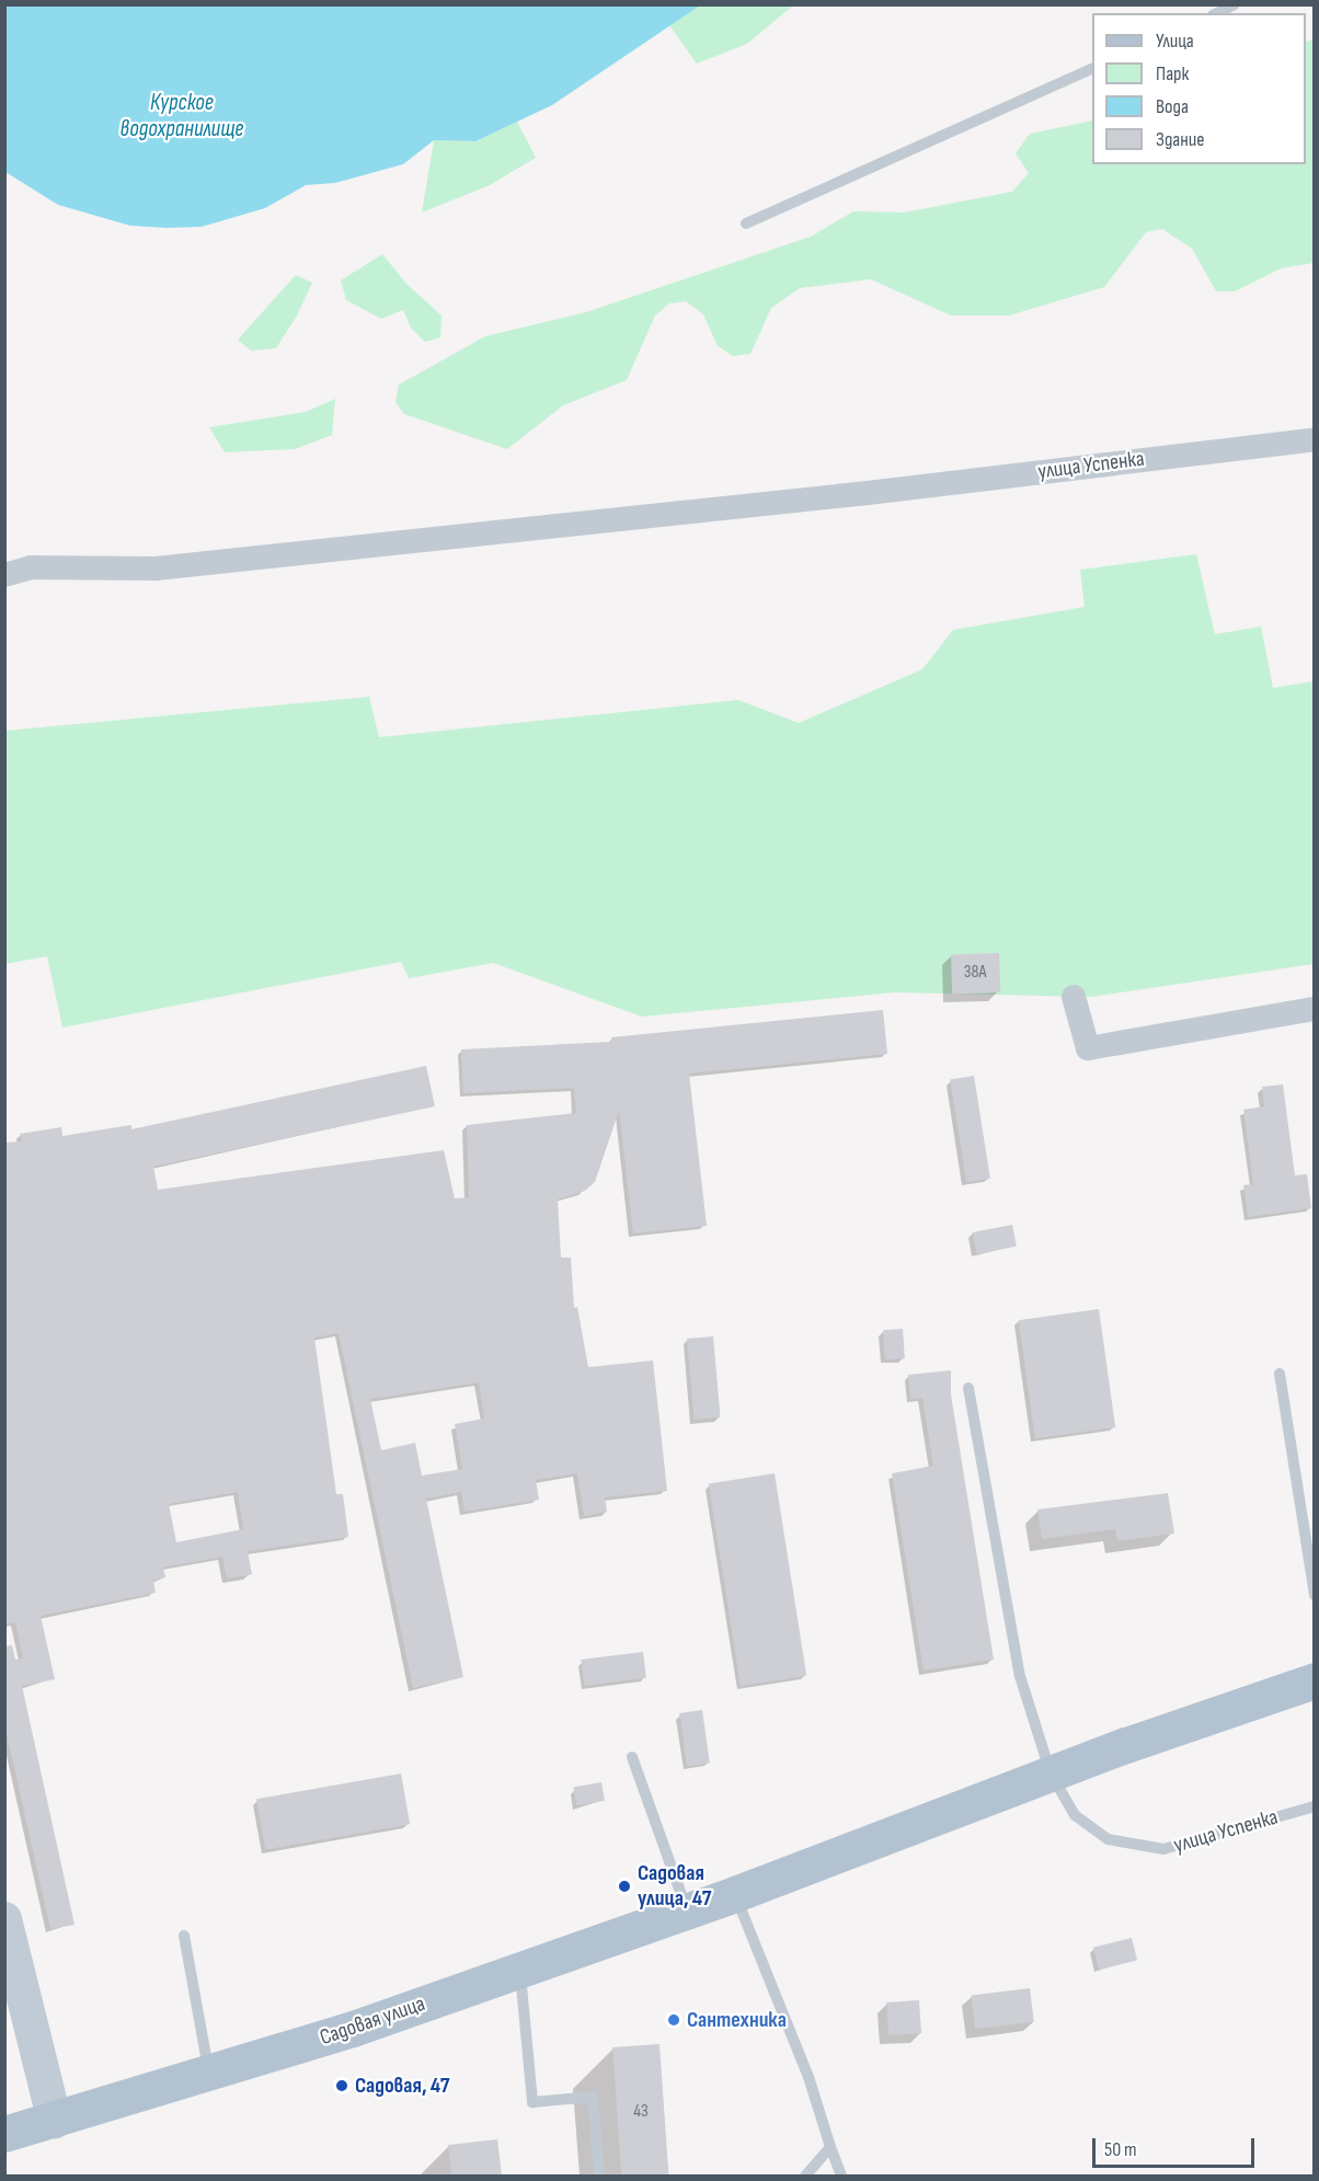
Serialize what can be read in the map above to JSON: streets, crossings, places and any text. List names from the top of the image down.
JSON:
{
  "streets": {
    "main road": ["Садовая улица"],
    "street": ["улица Успенка"]
  },
  "crossings": [
    ["улица Успенка", "Садовая улица"]
  ],
  "water": ["Курское водохранилище"],
  "places": ["Садовая улица, 47", "Сантехника", "Садовая, 47"],
  "house_numbers": ["38А", "43"],
  "legend": [
    "Улица",
    "Парк",
    "Вода",
    "Здание"
  ],
  "scale_bar": "50 m"
}
